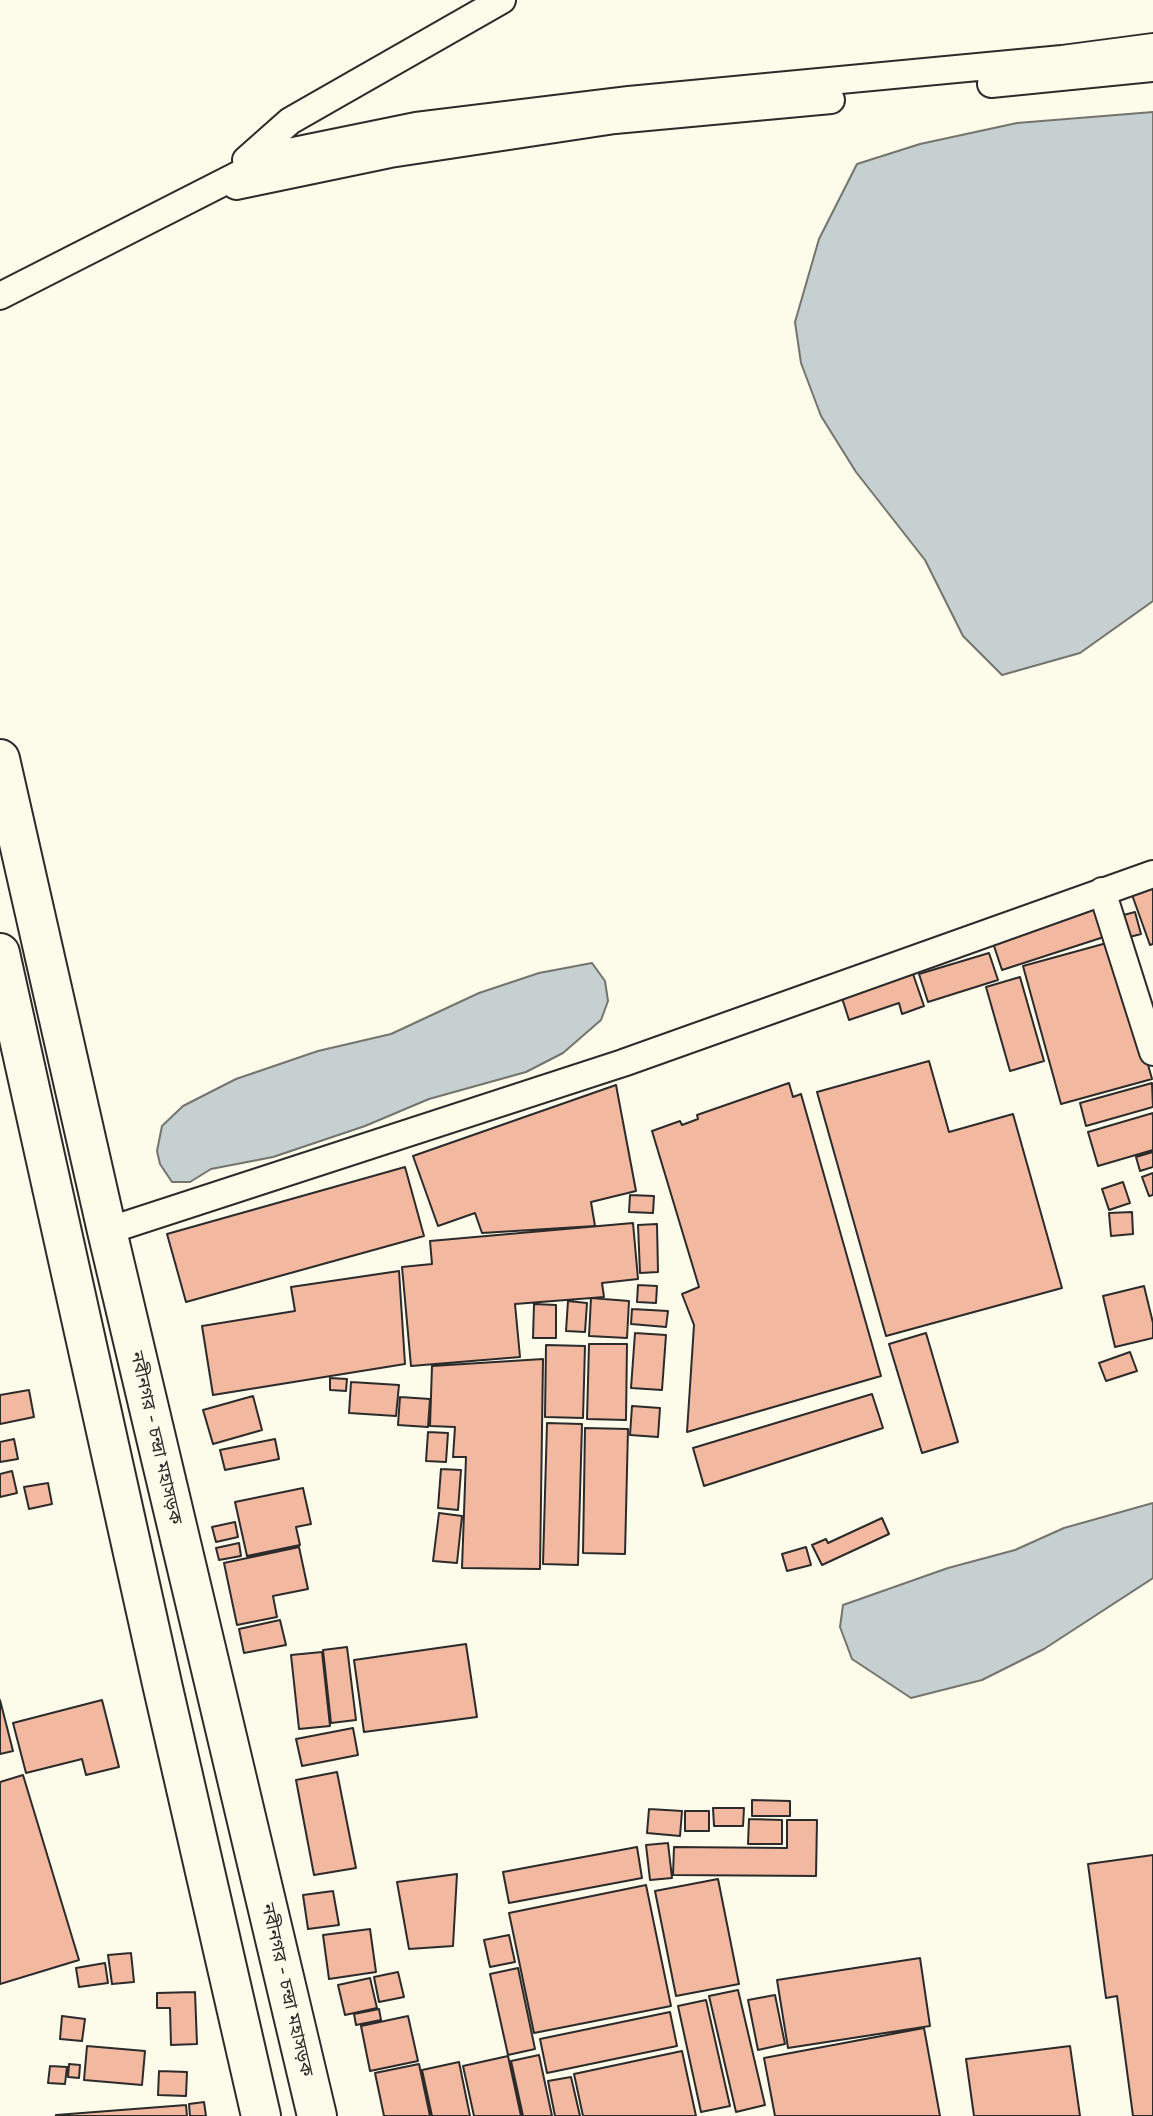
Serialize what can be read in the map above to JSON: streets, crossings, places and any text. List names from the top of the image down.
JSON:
{
  "streets": {
    "highway": ["নবীনগর - চন্দ্রা মহাসড়ক"]
  }
}
